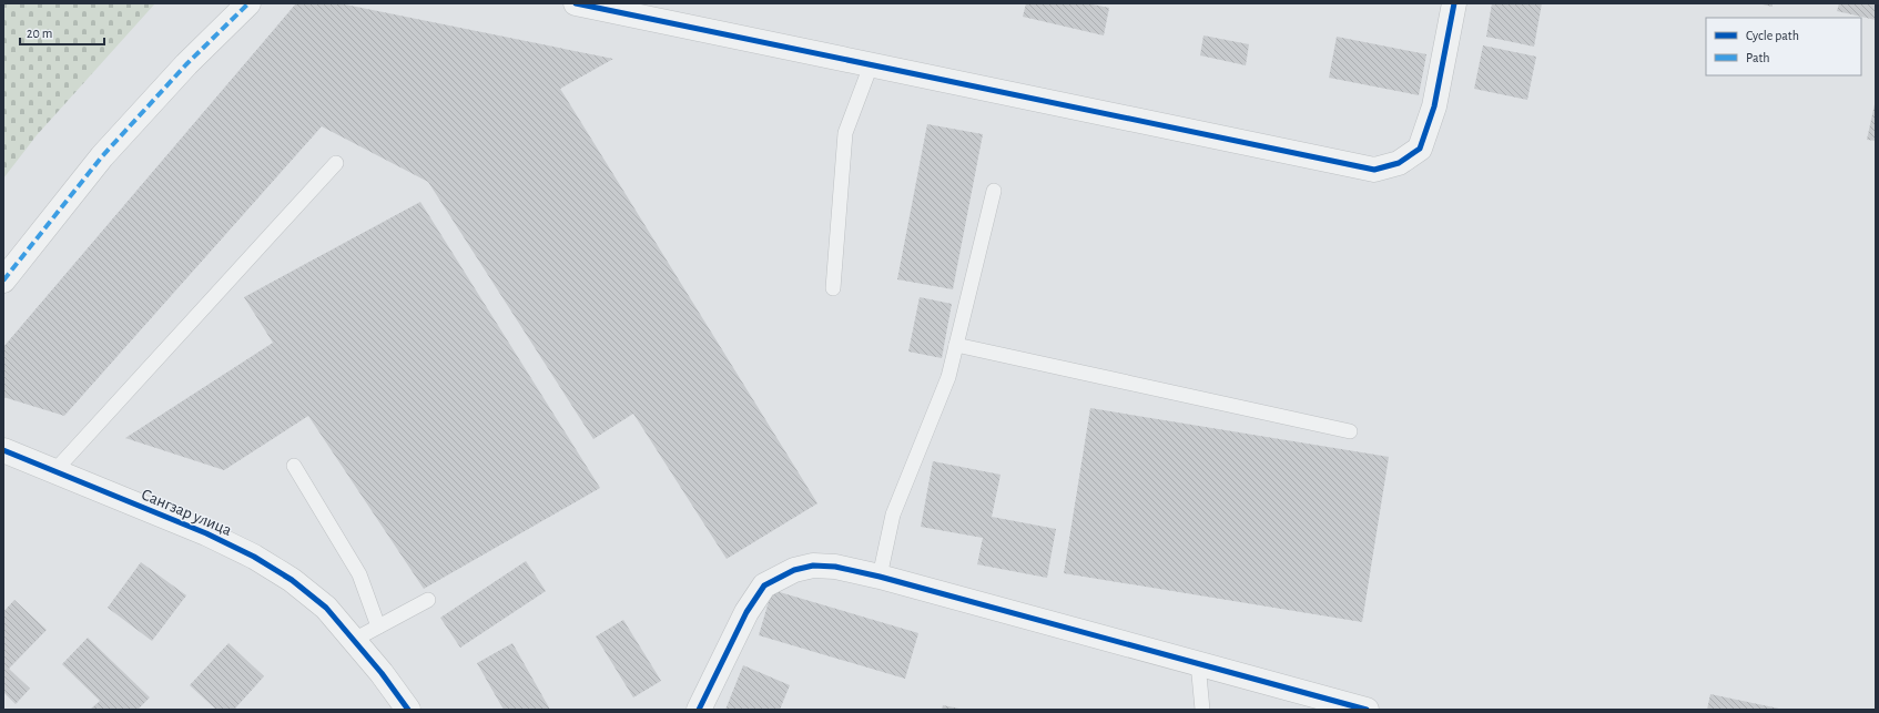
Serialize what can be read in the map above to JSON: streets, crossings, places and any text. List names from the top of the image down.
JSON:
{
  "streets": {
    "street": ["Сангзар улица"]
  },
  "legend": ["Cycle path", "Path"],
  "scale_bar": "20 m"
}
